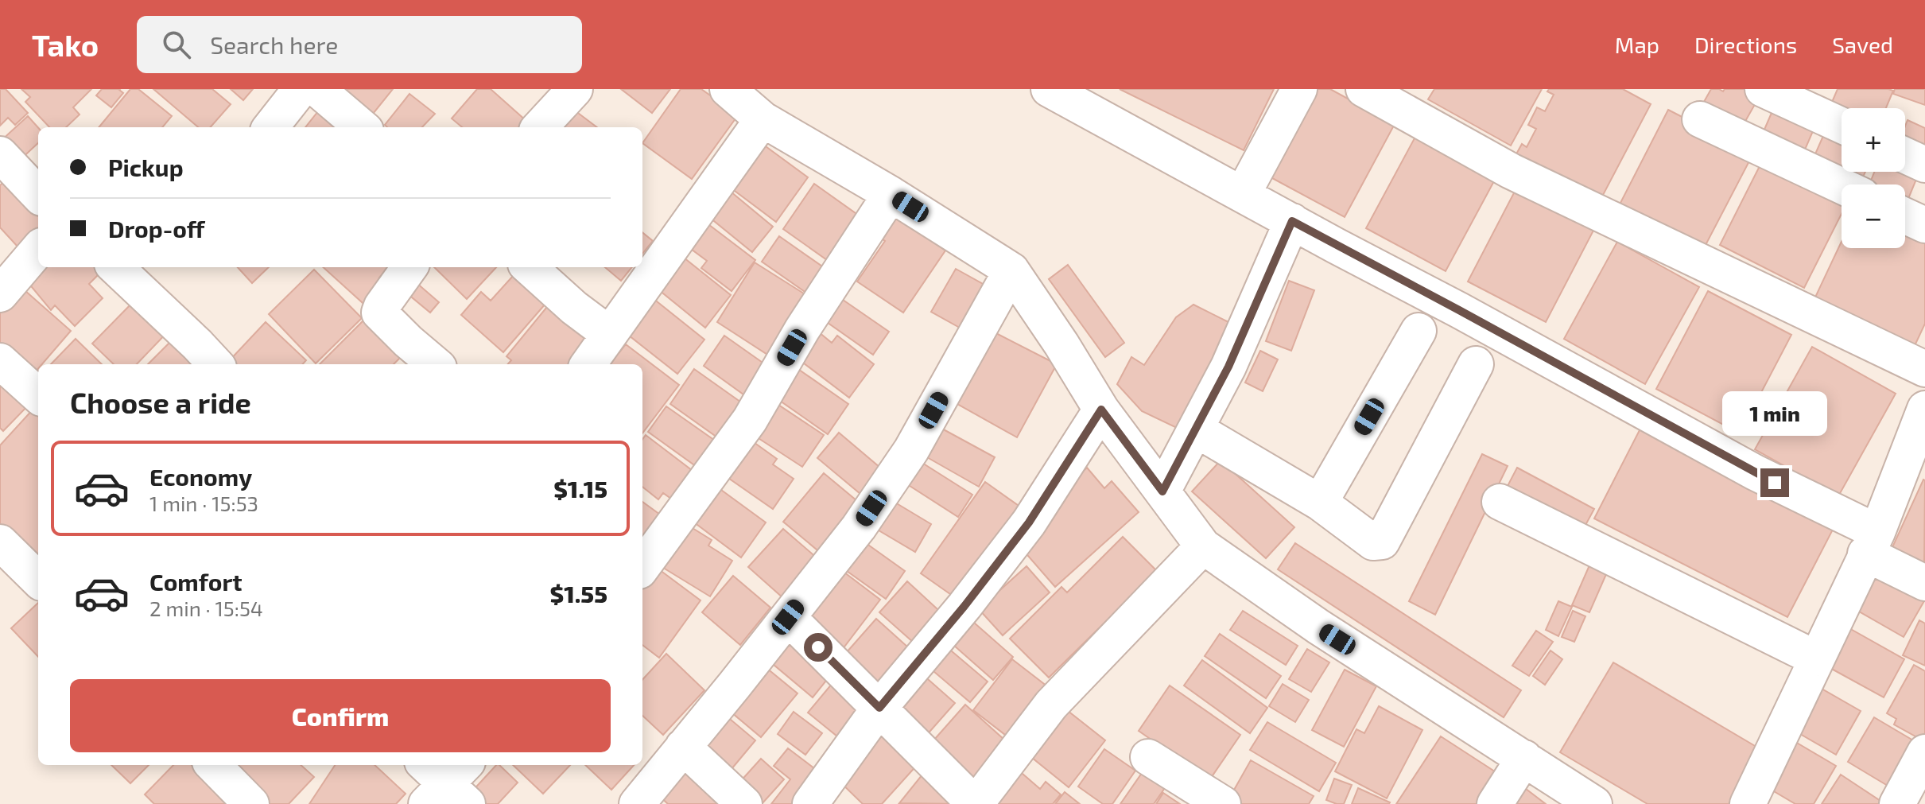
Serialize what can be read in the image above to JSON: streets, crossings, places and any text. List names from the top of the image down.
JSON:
{
  "page": {
    "header": "Tako",
    "search": "Search here",
    "nav": ["Map", "Directions", "Saved"],
    "map_buttons": ["+", "−"],
    "banner": ["Pickup", "Drop-off"],
    "heading": "Choose a ride",
    "bubble": "1 min",
    "list": [
      {
        "name": "Economy",
        "note": "1 min · 15:53",
        "value": "$1.15"
      },
      {
        "name": "Comfort",
        "note": "2 min · 15:54",
        "value": "$1.55"
      }
    ],
    "buttons": "Confirm"
  }
}
